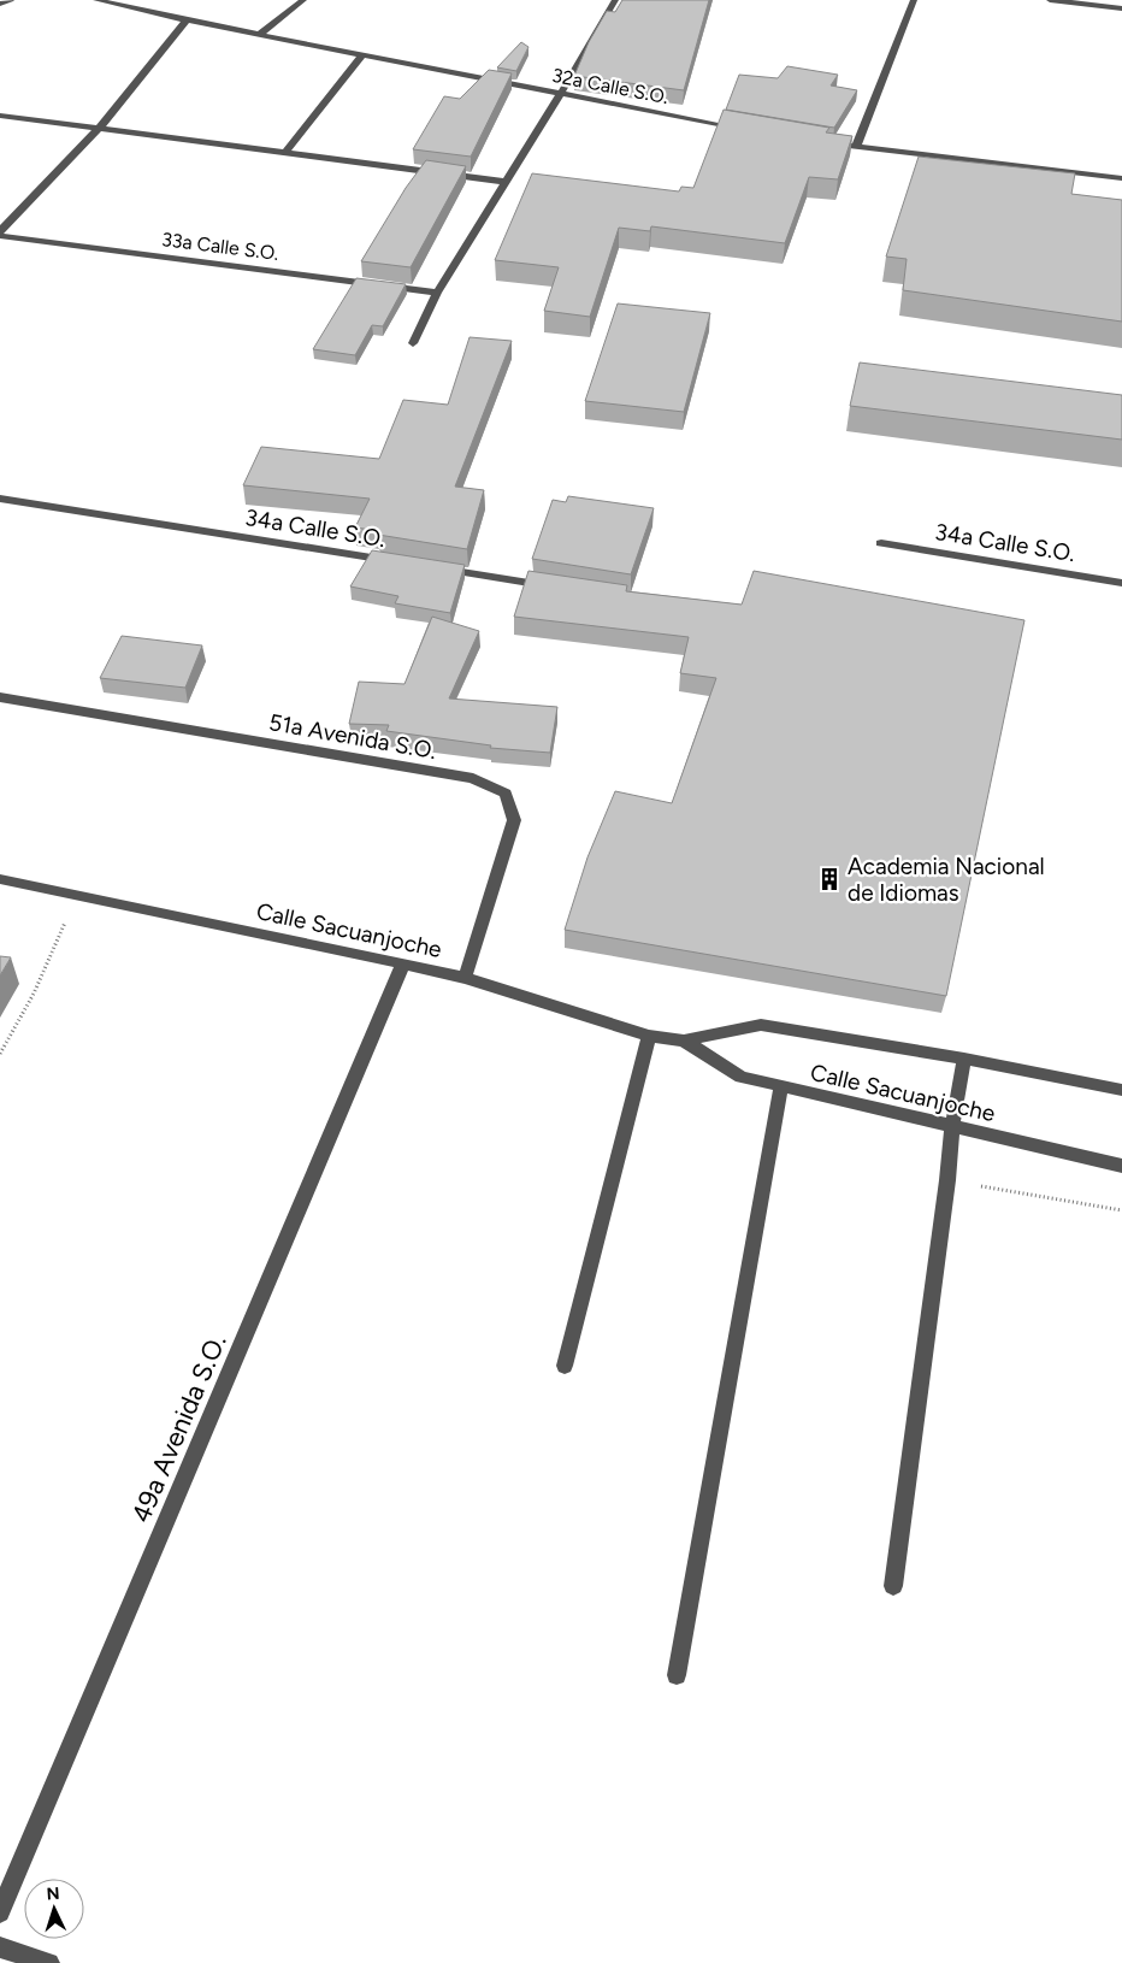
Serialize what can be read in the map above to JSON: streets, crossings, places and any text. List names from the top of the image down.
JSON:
{
  "streets": {
    "street": [
      "32a Calle S.O.",
      "33a Calle S.O.",
      "34a Calle S.O.",
      "51a Avenida S.O.",
      "Calle Sacuanjoche",
      "49a Avenida S.O."
    ]
  },
  "crossings": [
    ["51a Avenida S.O.", "Calle Sacuanjoche"],
    ["Calle Sacuanjoche", "49a Avenida S.O."]
  ],
  "places": {
    "building": ["Academia Nacional de Idiomas"]
  },
  "north": "top"
}
